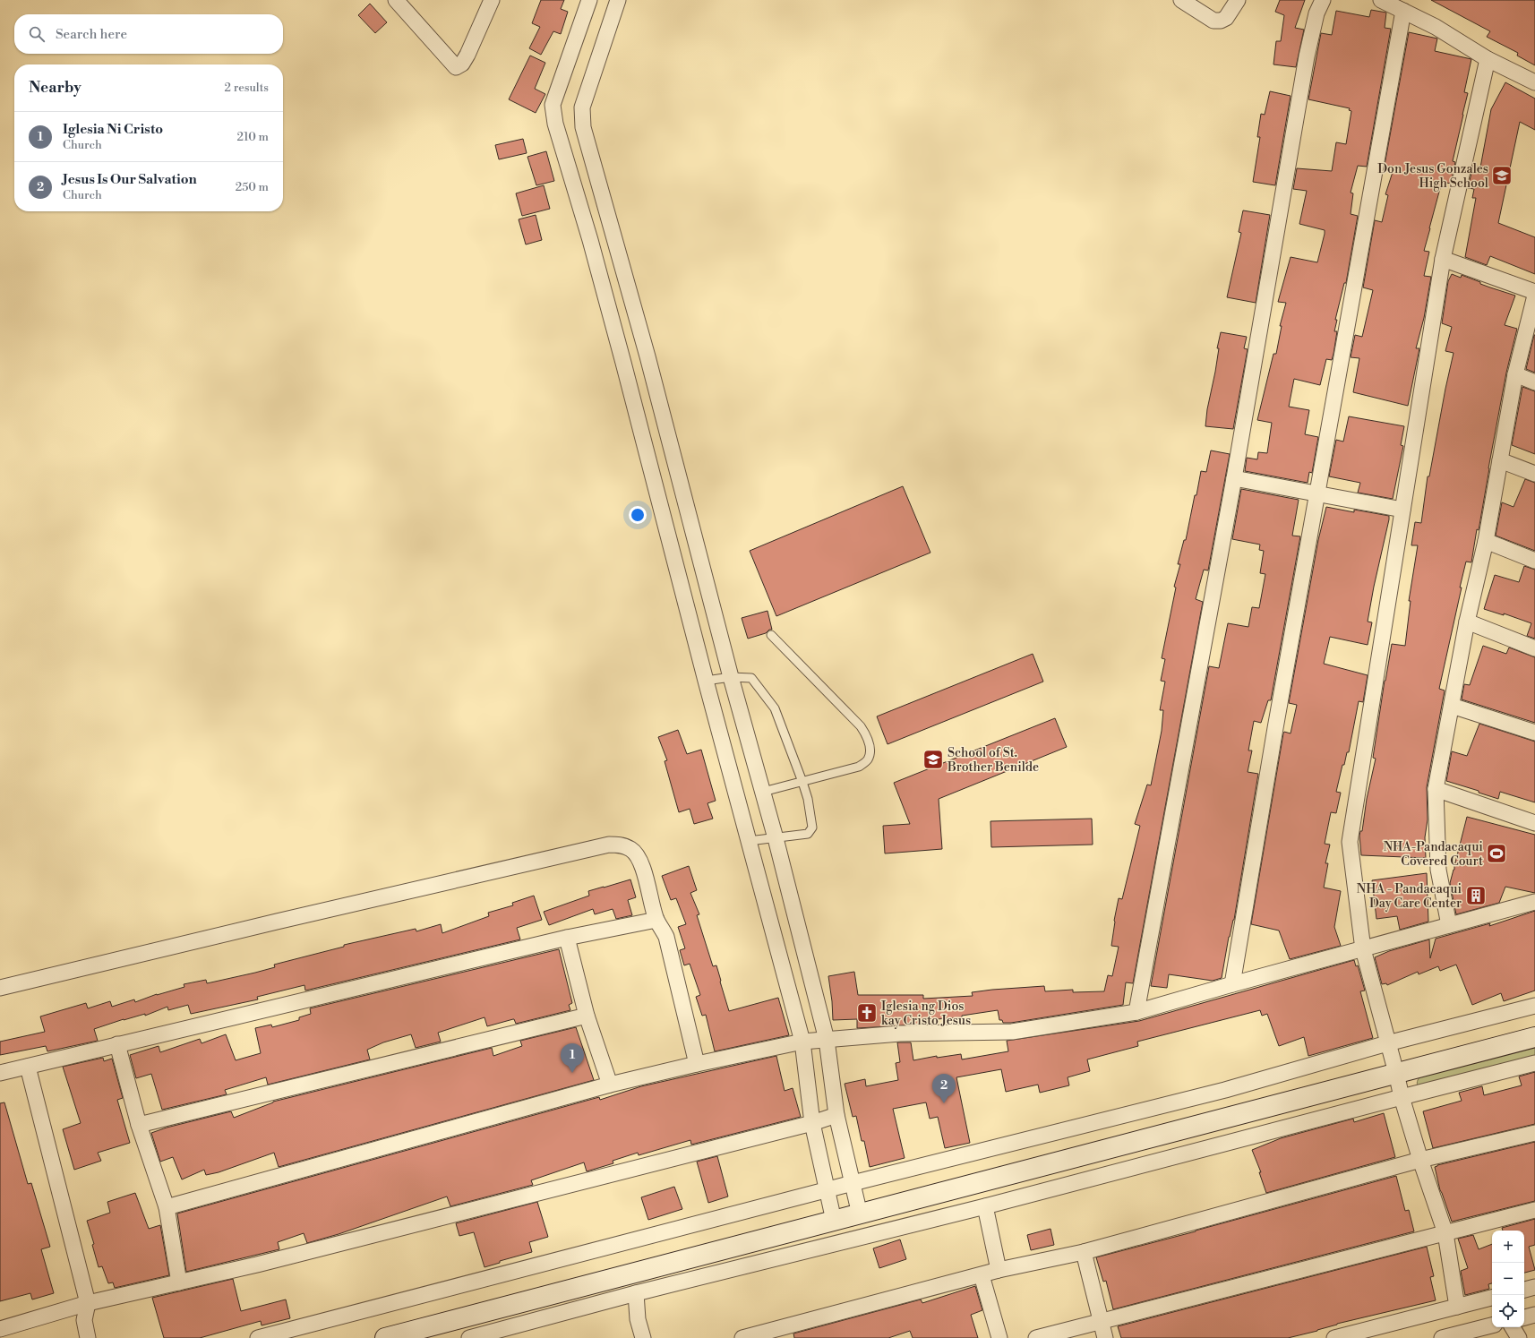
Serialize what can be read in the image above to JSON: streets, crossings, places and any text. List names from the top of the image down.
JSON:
{
  "places": {
    "school or university": ["Don Jesus Gonzales High School", "School of St. Brother Benilde"],
    "sports": ["NHA-Pandacaqui Covered Court"],
    "building": ["NHA - Pandacaqui Day Care Center"],
    "church": ["Iglesia ng Dios kay Cristo Jesus"]
  },
  "page": {
    "search": "Search here",
    "heading": ["Nearby", "2 results"],
    "list": [
      {
        "mark": "1",
        "name": "Iglesia Ni Cristo",
        "note": "Church",
        "value": "210 m"
      },
      {
        "mark": "2",
        "name": "Jesus Is Our Salvation",
        "note": "Church",
        "value": "250 m"
      }
    ],
    "pins": ["1", "2"],
    "map_buttons": ["+", "−"]
  }
}
